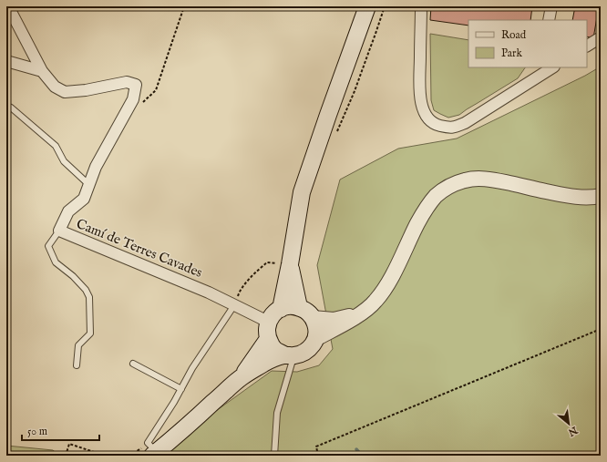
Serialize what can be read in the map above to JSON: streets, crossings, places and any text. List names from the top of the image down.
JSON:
{
  "streets": {
    "street": ["Camí de Terres Cavades"]
  },
  "legend": ["Road", "Park"],
  "scale_bar": "50 m",
  "north": "bottom right"
}
